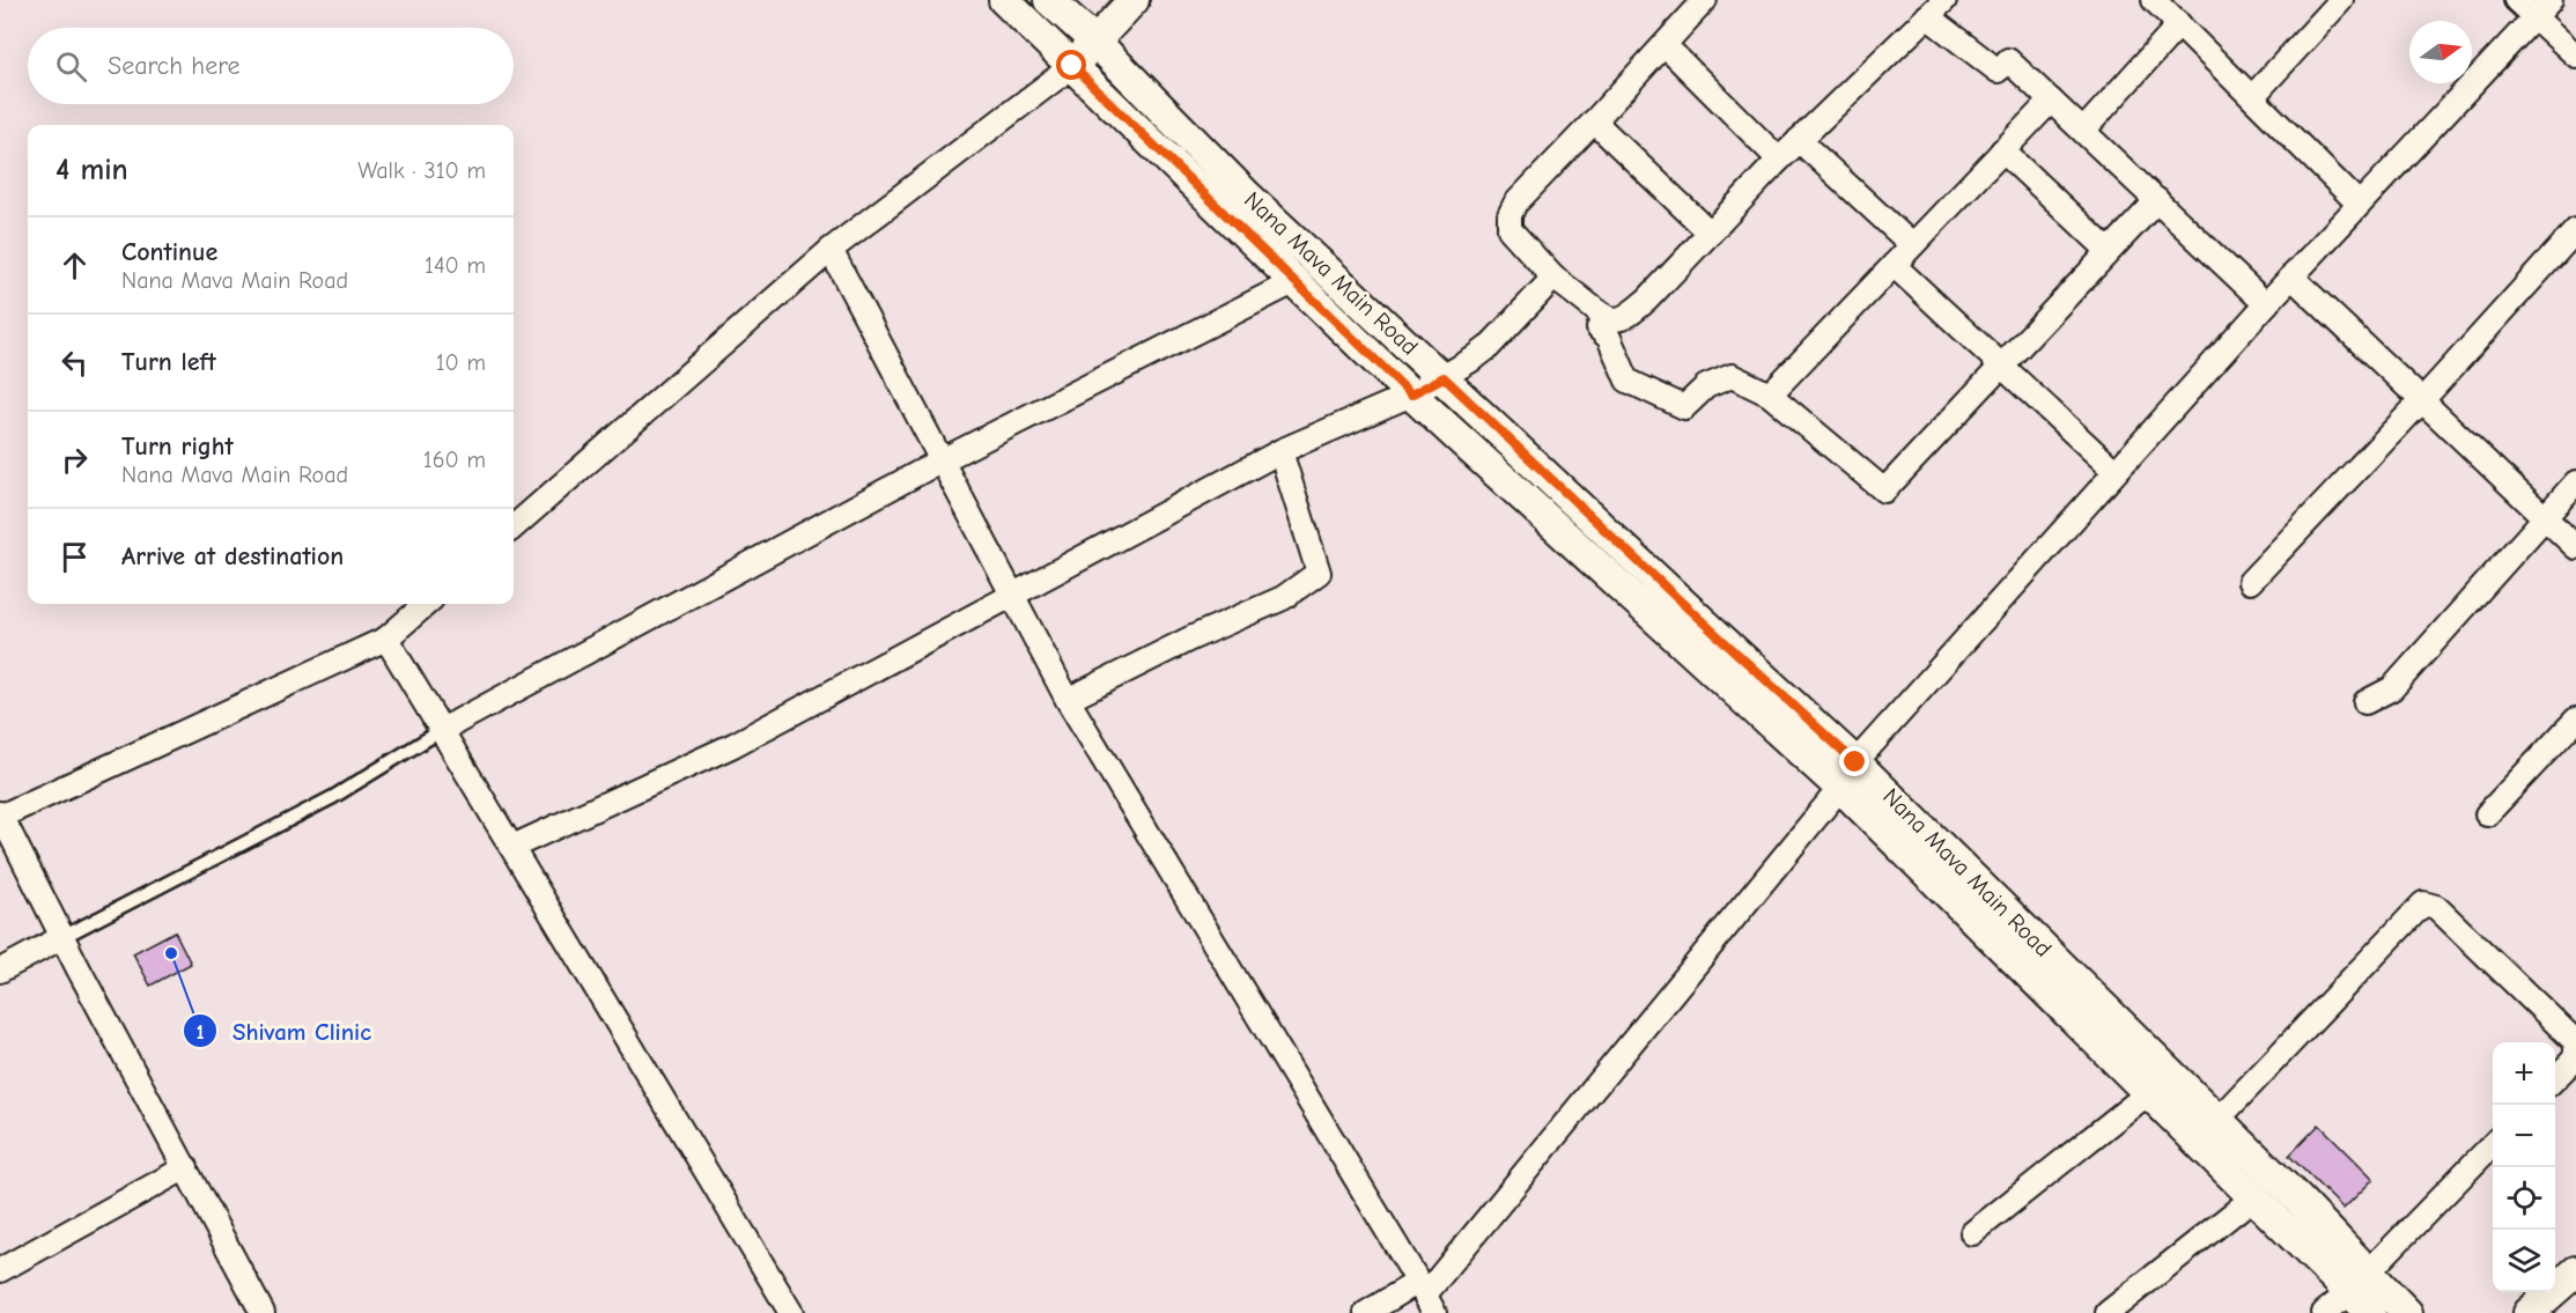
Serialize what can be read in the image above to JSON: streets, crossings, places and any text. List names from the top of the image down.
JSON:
{
  "streets": {
    "street": ["Nana Mava Main Road"]
  },
  "places": ["Shivam Clinic"],
  "north": "right",
  "page": {
    "search": "Search here",
    "heading": ["4 min", "Walk · 310 m"],
    "list": [
      ["Continue", "Nana Mava Main Road", "140 m"],
      ["Turn left", "10 m"],
      ["Turn right", "Nana Mava Main Road", "160 m"],
      "Arrive at destination"
    ],
    "map_buttons": ["+", "−"]
  }
}
